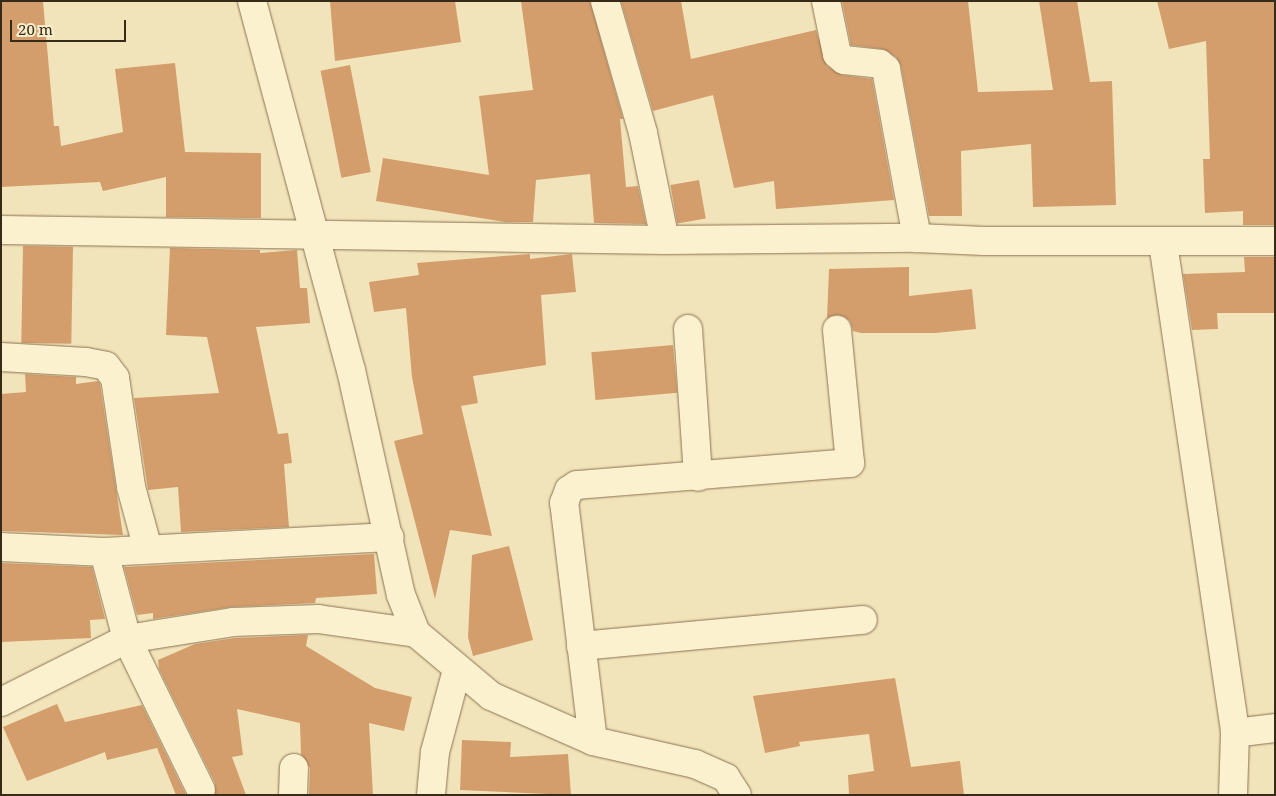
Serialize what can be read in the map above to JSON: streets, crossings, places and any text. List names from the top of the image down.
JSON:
{
  "scale_bar": "20 m"
}
